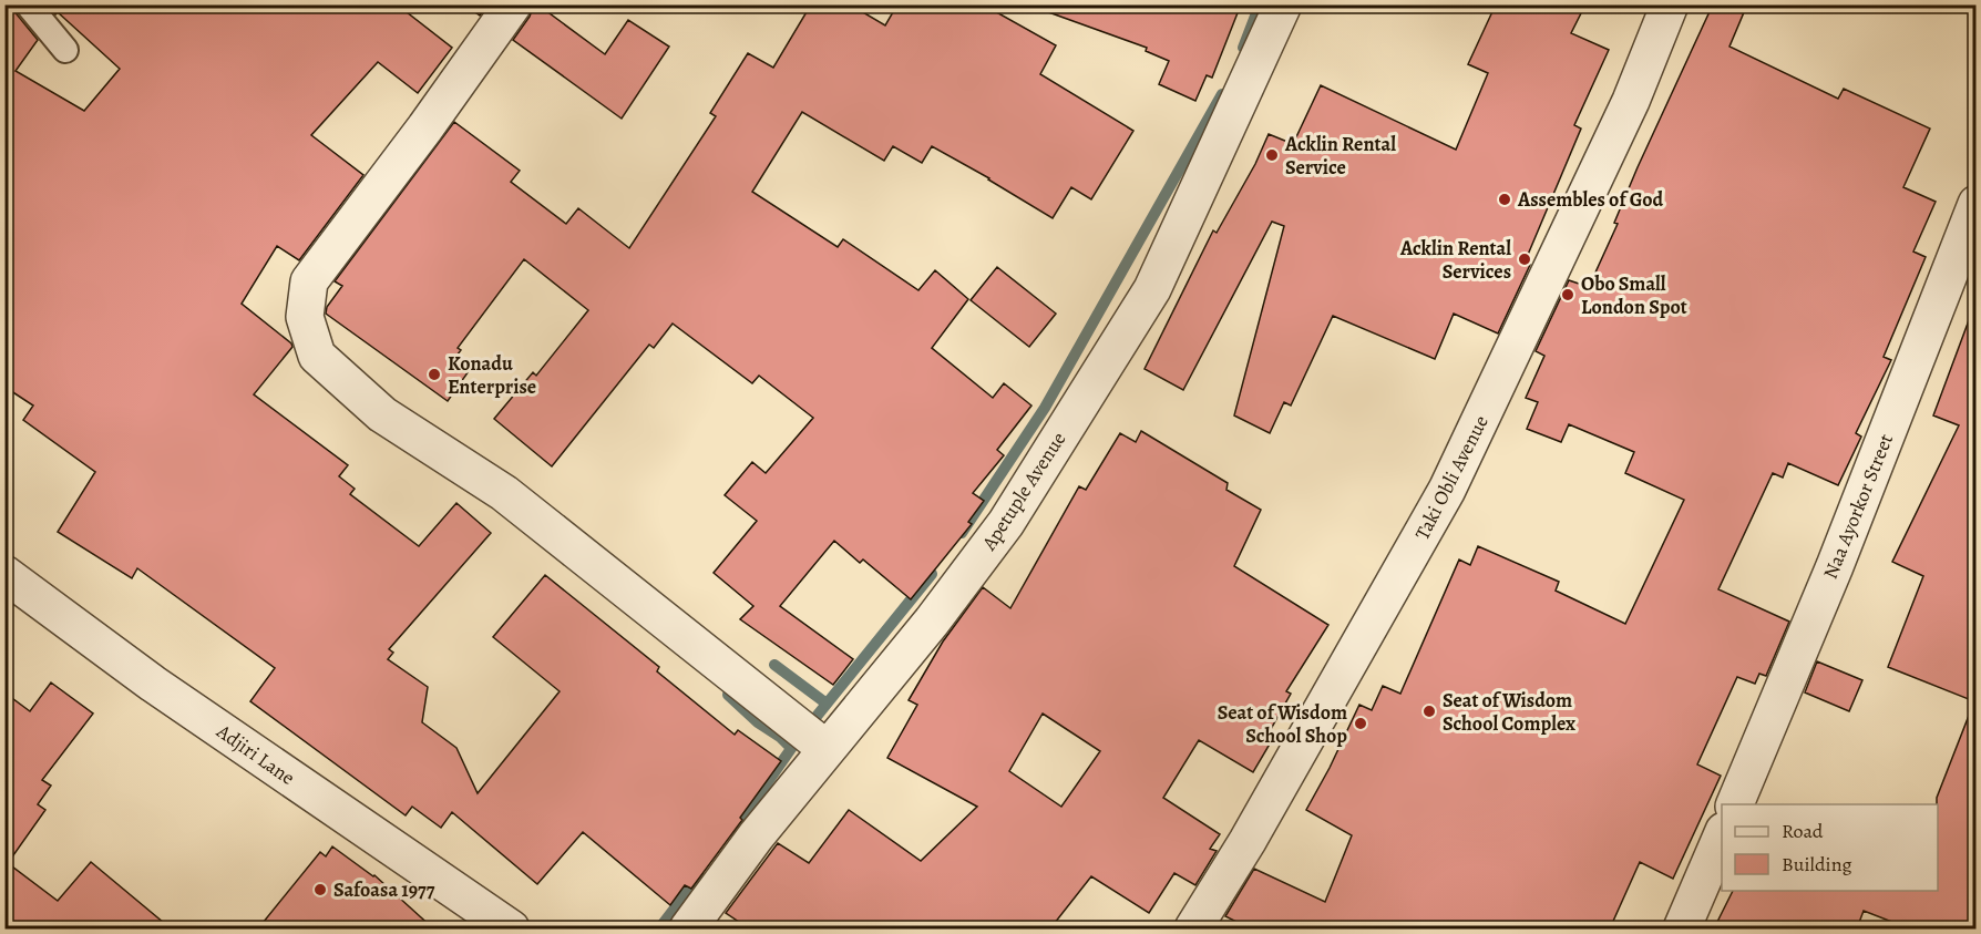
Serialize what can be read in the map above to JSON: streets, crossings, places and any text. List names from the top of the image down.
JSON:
{
  "streets": {
    "street": [
      "Taki Obli Avenue",
      "Apetuple Avenue",
      "Naa Ayorkor Street",
      "Adjiri Lane"
    ]
  },
  "places": [
    "Acklin Rental Service",
    "Assembles of God",
    "Acklin Rental Services",
    "Obo Small London Spot",
    "Konadu Enterprise",
    "Seat of Wisdom School Complex",
    "Seat of Wisdom School Shop",
    "Safoasa 1977"
  ],
  "legend": ["Road", "Building"]
}
